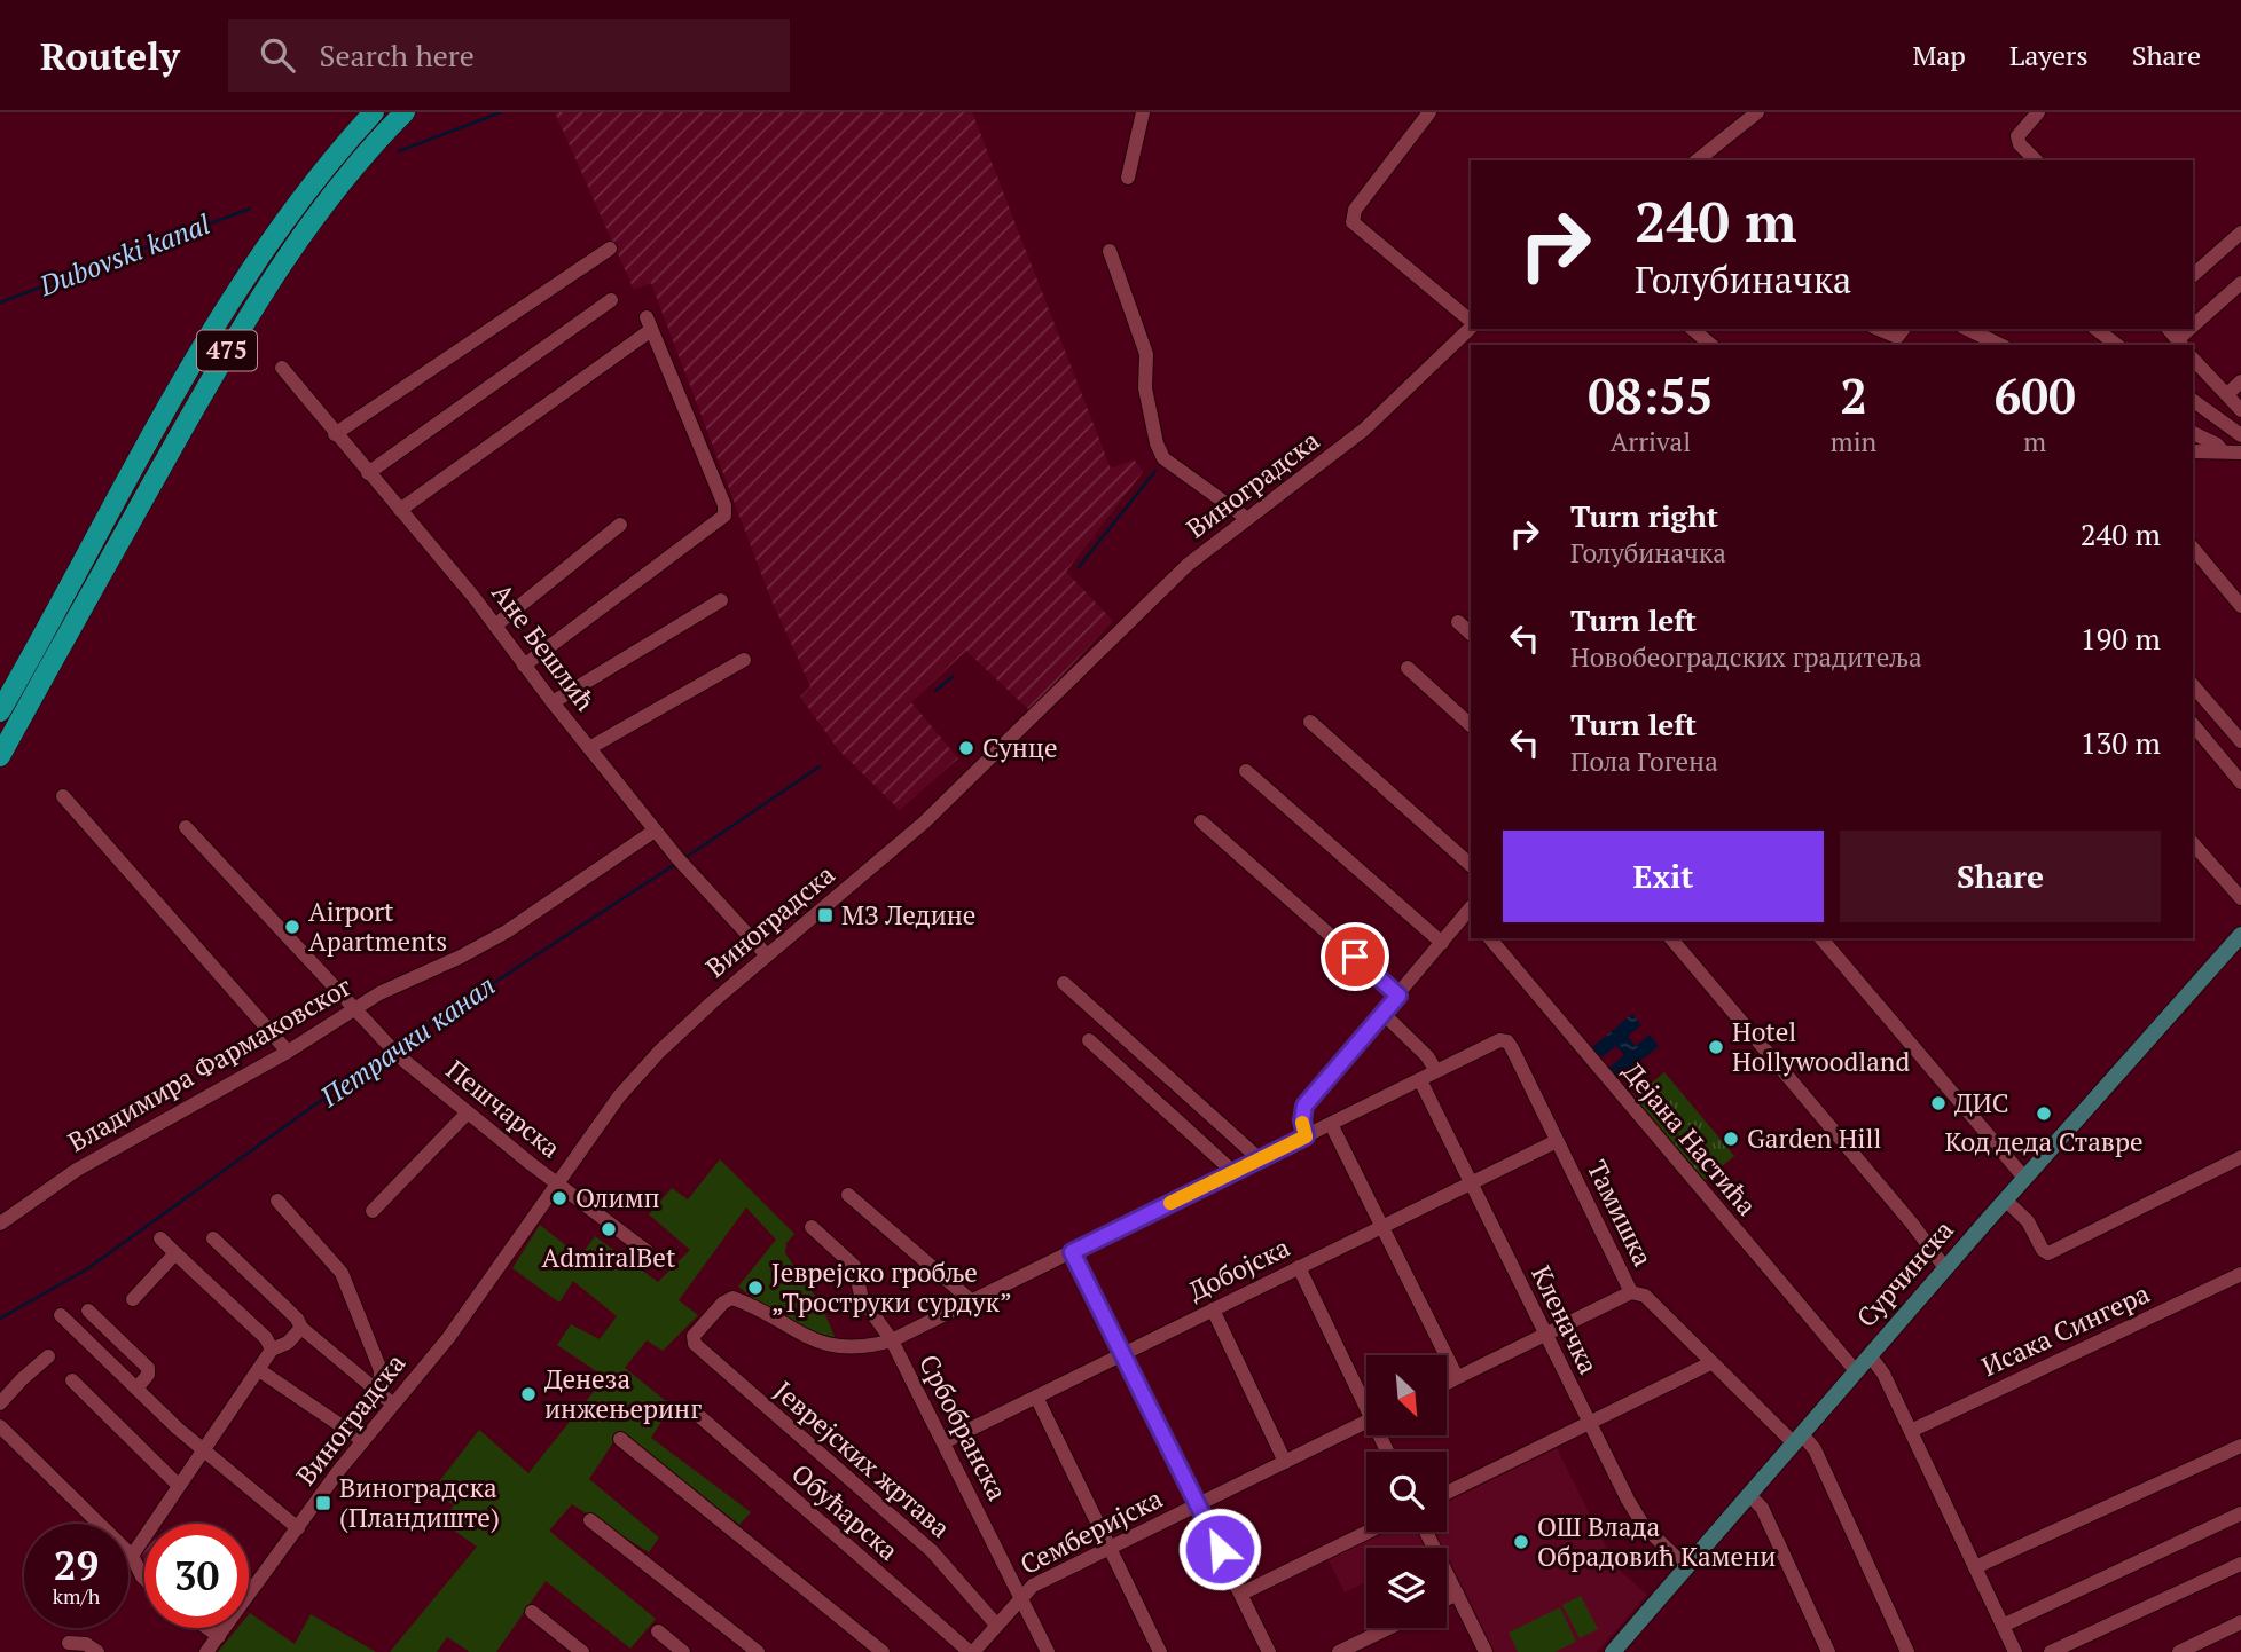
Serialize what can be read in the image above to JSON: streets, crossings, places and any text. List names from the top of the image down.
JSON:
{
  "streets": {
    "highway": ["475"],
    "main road": ["Сурчинска"],
    "street": [
      "Виноградска",
      "Ане Бешлић",
      "Владимира Фармаковског",
      "Пешчарска",
      "Дејана Настића",
      "Тамишка",
      "Добојска",
      "Кленачка",
      "Исака Сингера",
      "Србобранска",
      "Јеврејских жртава",
      "Обућарска",
      "Семберијска"
    ]
  },
  "crossings": [
    ["Виноградска", "Ане Бешлић"],
    ["Виноградска", "Пешчарска"],
    ["Ане Бешлић", "Владимира Фармаковског"],
    ["Владимира Фармаковског", "Пешчарска"],
    ["Дејана Настића", "Сурчинска"],
    ["Тамишка", "Добојска"],
    ["Тамишка", "Сурчинска"],
    ["Добојска", "Кленачка"],
    ["Добојска", "Србобранска"],
    ["Сурчинска", "Кленачка"],
    ["Србобранска", "Јеврејских жртава"],
    ["Србобранска", "Семберијска"],
    ["Јеврејских жртава", "Семберијска"],
    ["Обућарска", "Семберијска"]
  ],
  "water": ["Dubovski kanal", "Петрачки канал"],
  "places": {
    "other": [
      "Сунце",
      "Airport Apartments",
      "Hotel Hollywoodland",
      "ДИС",
      "Код деда Ставре",
      "Garden Hill",
      "Олимп",
      "AdmiralBet",
      "Јеврејско гробље „Троструки сурдук”",
      "Денеза инжењеринг",
      "ОШ Влада Обрадовић Камени"
    ],
    "transit": ["МЗ Ледине", "Виноградска (Пландиште)"]
  },
  "north": "bottom right",
  "page": {
    "header": "Routely",
    "search": "Search here",
    "nav": ["Map", "Layers", "Share"],
    "turn": ["240 m", "Голубиначка"],
    "eta": [
      "08:55",
      "Arrival",
      "2",
      "min",
      "600",
      "m"
    ],
    "list": [
      {
        "name": "Turn right",
        "note": "Голубиначка",
        "value": "240 m"
      },
      {
        "name": "Turn left",
        "note": "Новобеоградских градитеља",
        "value": "190 m"
      },
      {
        "name": "Turn left",
        "note": "Пола Гогена",
        "value": "130 m"
      }
    ],
    "buttons": ["Exit", "Share"],
    "speed": "29 km/h",
    "limit": "30"
  }
}
